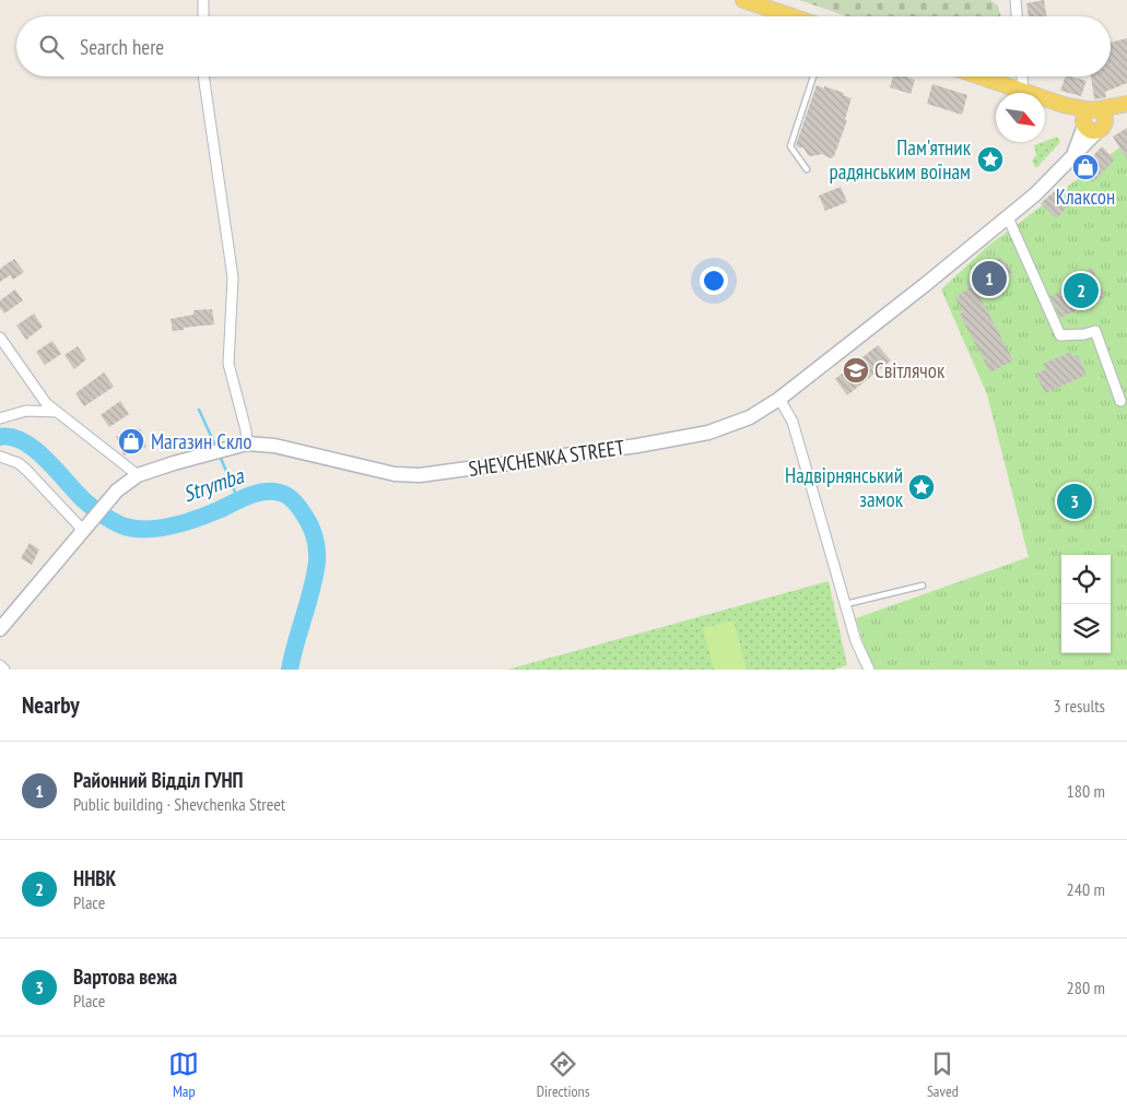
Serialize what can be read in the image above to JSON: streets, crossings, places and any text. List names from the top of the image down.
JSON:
{
  "streets": {
    "street": ["SHEVCHENKA STREET"]
  },
  "water": ["Strymba"],
  "places": {
    "place": ["Пам'ятник радянським воїнам", "Надвірнянський замок"],
    "shop": ["Клаксон", "Магазин Скло"],
    "school or university": ["Світлячок"]
  },
  "north": "bottom right",
  "page": {
    "search": "Search here",
    "pins": ["1", "2", "3"],
    "heading": ["Nearby", "3 results"],
    "list": [
      {
        "mark": "1",
        "name": "Районний Відділ ГУНП",
        "note": "Public building · Shevchenka Street",
        "value": "180 m"
      },
      {
        "mark": "2",
        "name": "ННВК",
        "note": "Place",
        "value": "240 m"
      },
      {
        "mark": "3",
        "name": "Вартова вежа",
        "note": "Place",
        "value": "280 m"
      }
    ],
    "nav": ["Map", "Directions", "Saved"]
  }
}
